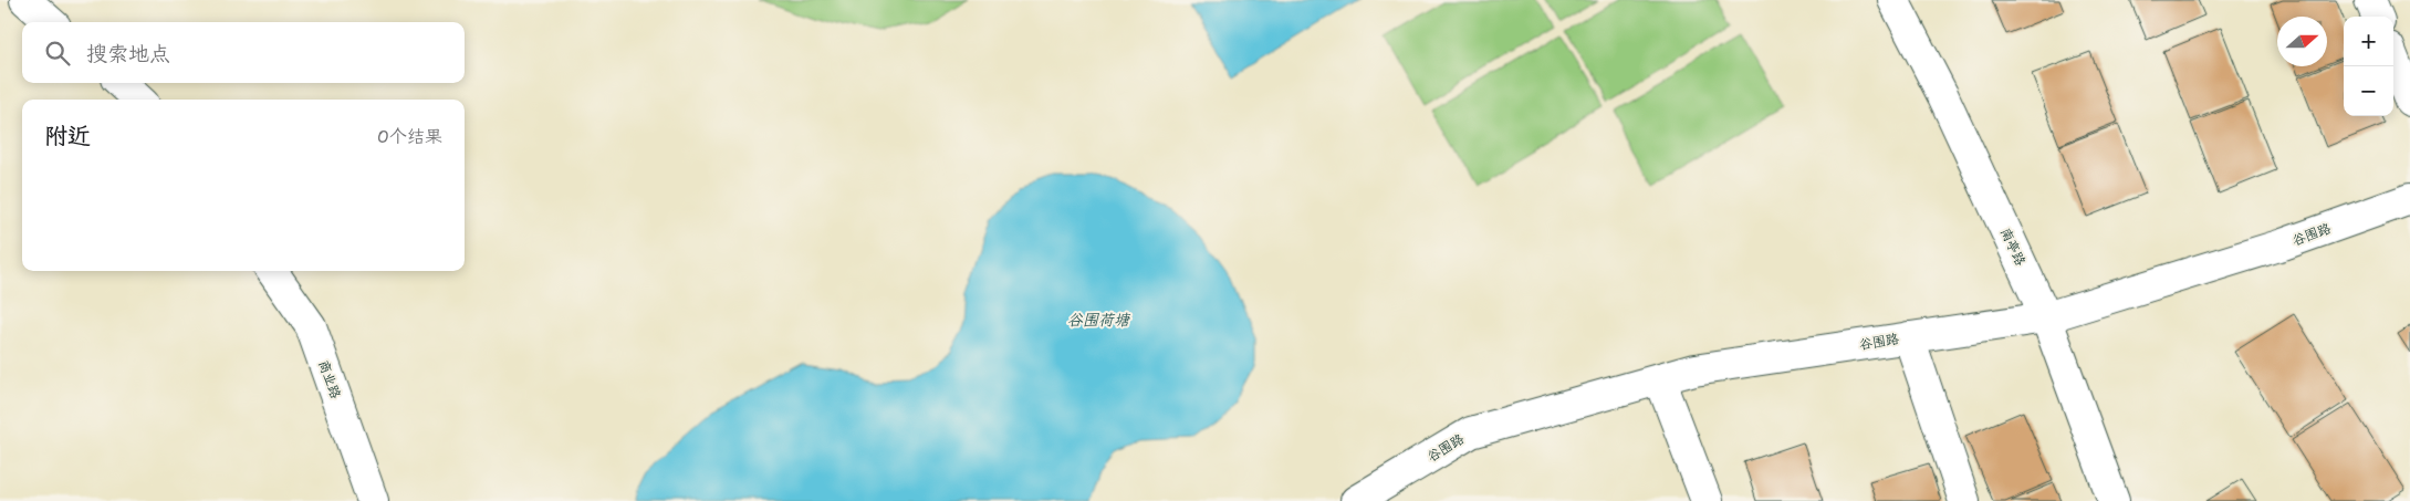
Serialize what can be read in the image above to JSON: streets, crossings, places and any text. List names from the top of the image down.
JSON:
{
  "streets": {
    "street": ["谷围路", "南亭路", "商业路"]
  },
  "crossings": [
    ["谷围路", "南亭路"]
  ],
  "water": ["谷围荷塘"],
  "north": "right",
  "page": {
    "map_buttons": ["+", "−"],
    "search": "搜索地点",
    "heading": ["附近", "0个结果"]
  }
}
